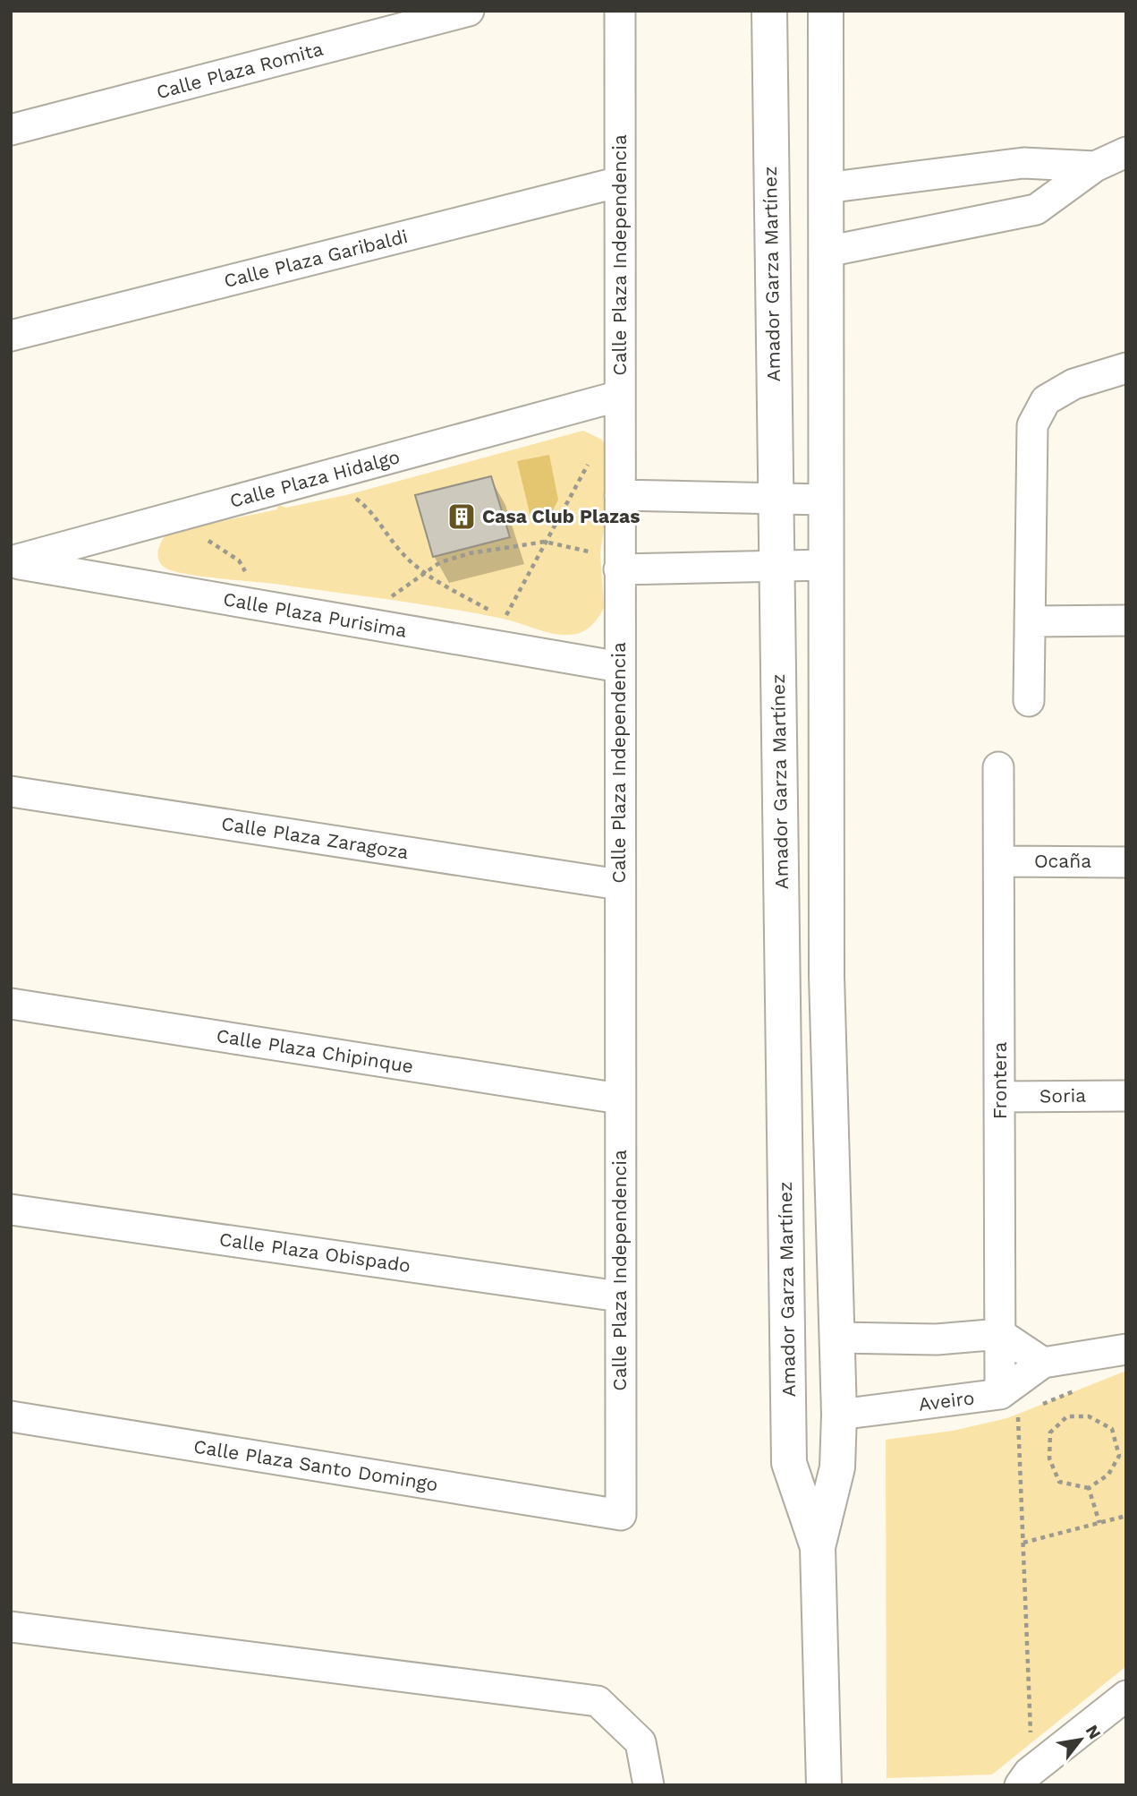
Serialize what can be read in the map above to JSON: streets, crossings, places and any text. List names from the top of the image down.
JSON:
{
  "streets": {
    "street": [
      "Calle Plaza Romita",
      "Calle Plaza Independencia",
      "Calle Plaza Garibaldi",
      "Amador Garza Martínez",
      "Calle Plaza Hidalgo",
      "Calle Plaza Purisima",
      "Calle Plaza Zaragoza",
      "Ocaña",
      "Calle Plaza Chipinque",
      "Frontera",
      "Soria",
      "Calle Plaza Obispado",
      "Aveiro",
      "Calle Plaza Santo Domingo"
    ]
  },
  "crossings": [
    ["Calle Plaza Independencia", "Calle Plaza Garibaldi"],
    ["Calle Plaza Independencia", "Calle Plaza Hidalgo"],
    ["Calle Plaza Independencia", "Calle Plaza Purisima"],
    ["Calle Plaza Independencia", "Calle Plaza Zaragoza"],
    ["Calle Plaza Independencia", "Calle Plaza Chipinque"],
    ["Calle Plaza Independencia", "Calle Plaza Obispado"],
    ["Calle Plaza Independencia", "Calle Plaza Santo Domingo"],
    ["Amador Garza Martínez", "Aveiro"],
    ["Calle Plaza Hidalgo", "Calle Plaza Purisima"],
    ["Ocaña", "Frontera"],
    ["Frontera", "Soria"],
    ["Frontera", "Aveiro"]
  ],
  "places": {
    "building": ["Casa Club Plazas"]
  },
  "north": "top right"
}
